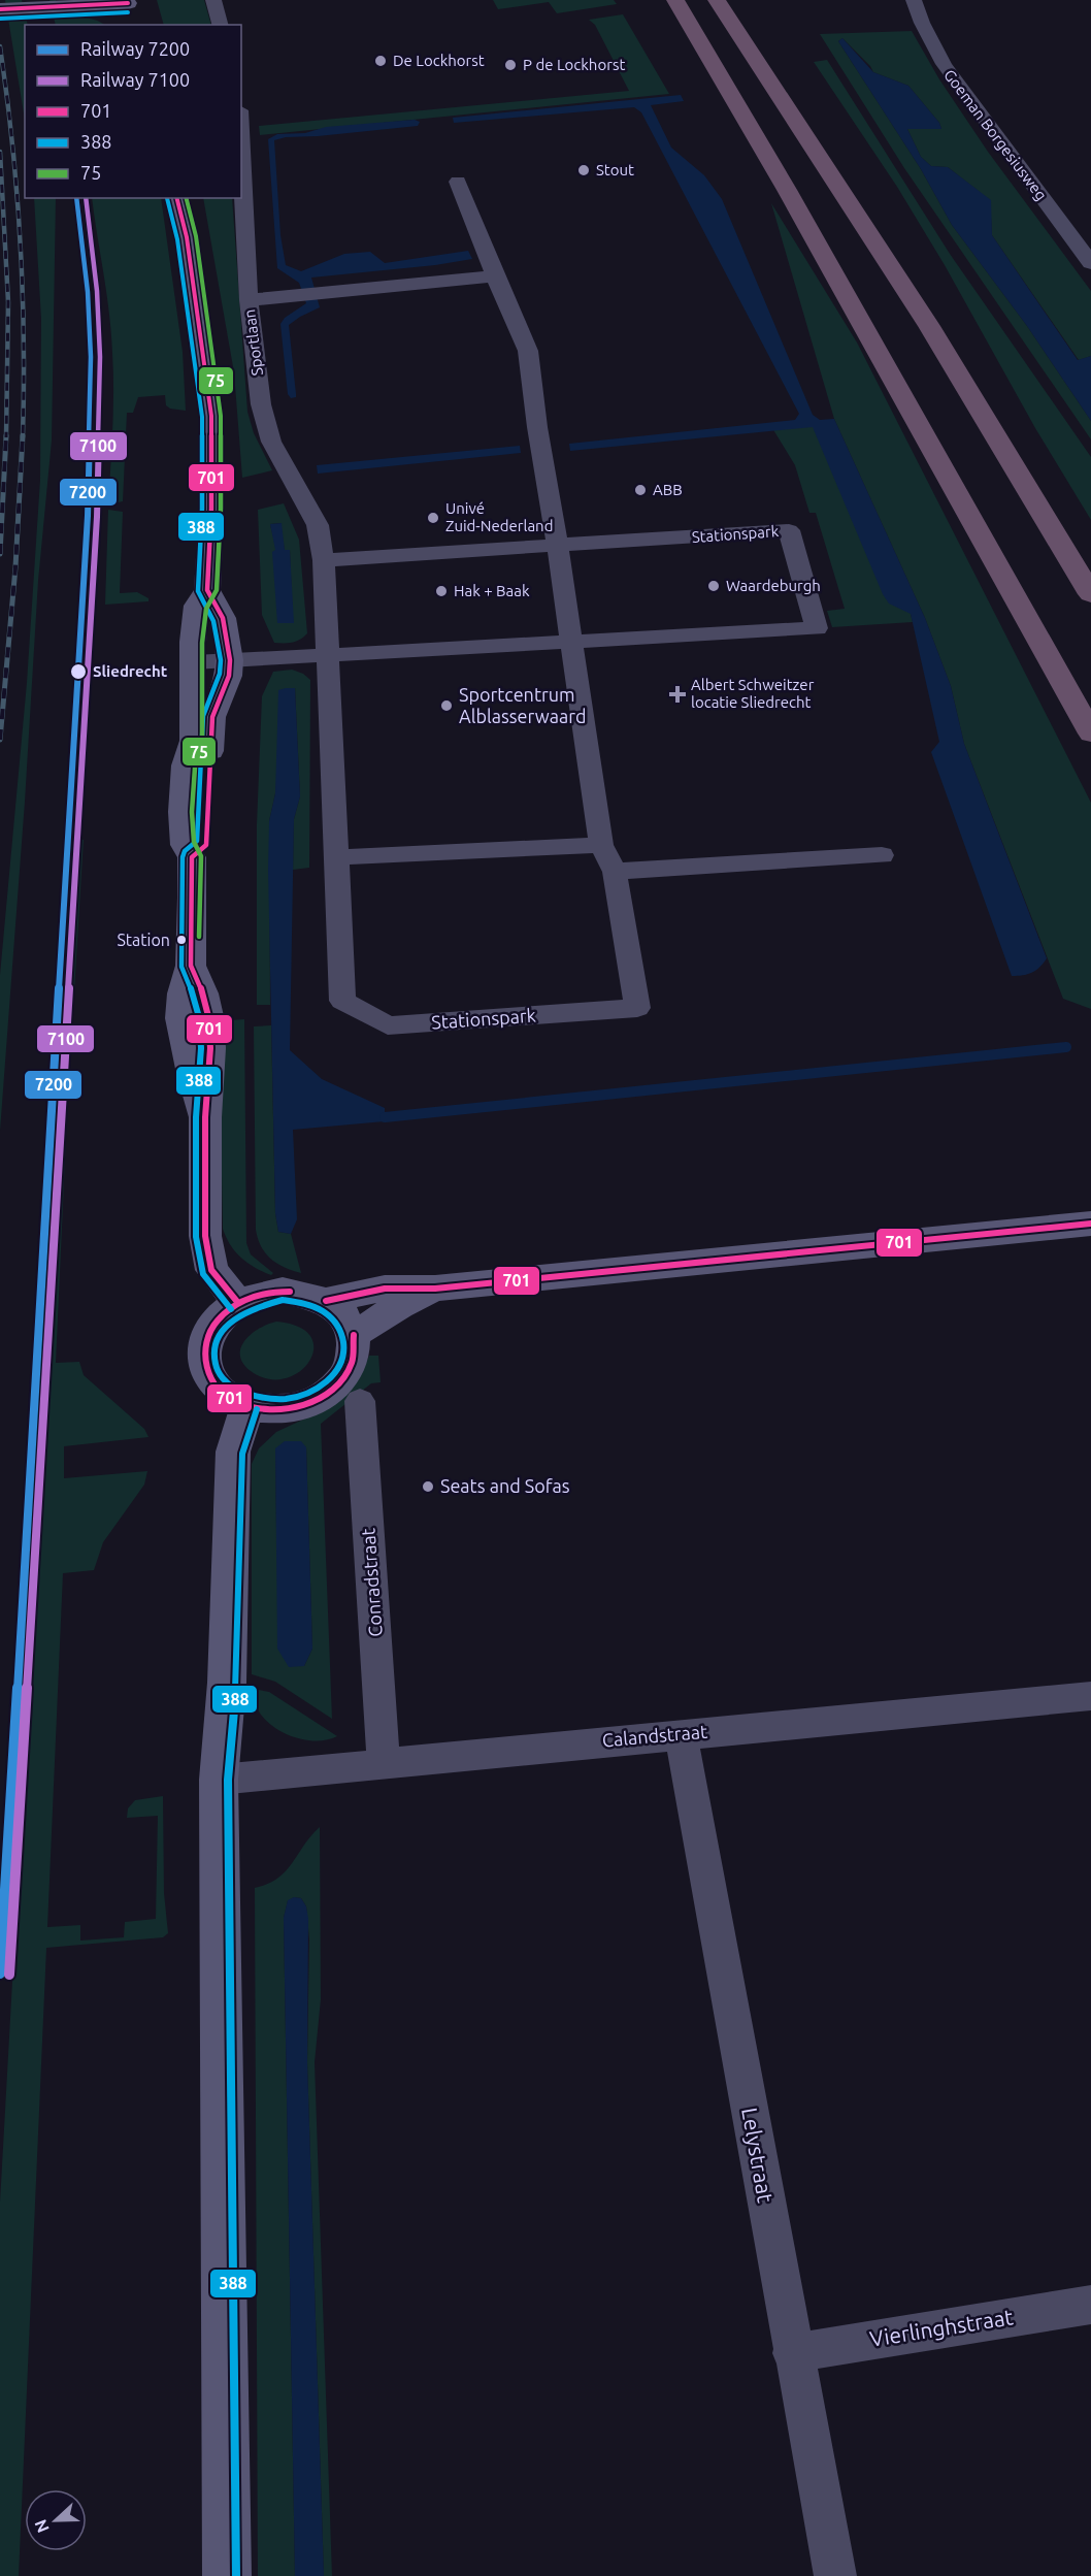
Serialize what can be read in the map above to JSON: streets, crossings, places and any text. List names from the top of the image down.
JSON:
{
  "streets": {
    "street": [
      "Goeman Borgesiusweg",
      "Sportlaan",
      "Stationspark",
      "Conradstraat",
      "Calandstraat",
      "Lelystraat",
      "Vierlinghstraat"
    ]
  },
  "crossings": [
    ["Sportlaan", "Stationspark"],
    ["Conradstraat", "Calandstraat"],
    ["Calandstraat", "Lelystraat"],
    ["Lelystraat", "Vierlinghstraat"]
  ],
  "places": {
    "other": [
      "De Lockhorst",
      "P de Lockhorst",
      "Stout",
      "ABB",
      "Univé Zuid-Nederland",
      "Waardeburgh",
      "Hak + Baak",
      "Sliedrecht",
      "Sportcentrum Alblasserwaard",
      "Station",
      "Seats and Sofas"
    ],
    "health": ["Albert Schweitzer locatie Sliedrecht"]
  },
  "lines": [
    "transit line 701",
    "transit line 388",
    "rail line 7200",
    "rail line 7100",
    "transit line 75"
  ],
  "legend": [
    "Railway 7200",
    "Railway 7100",
    "701",
    "388",
    "75"
  ],
  "north": "left"
}
